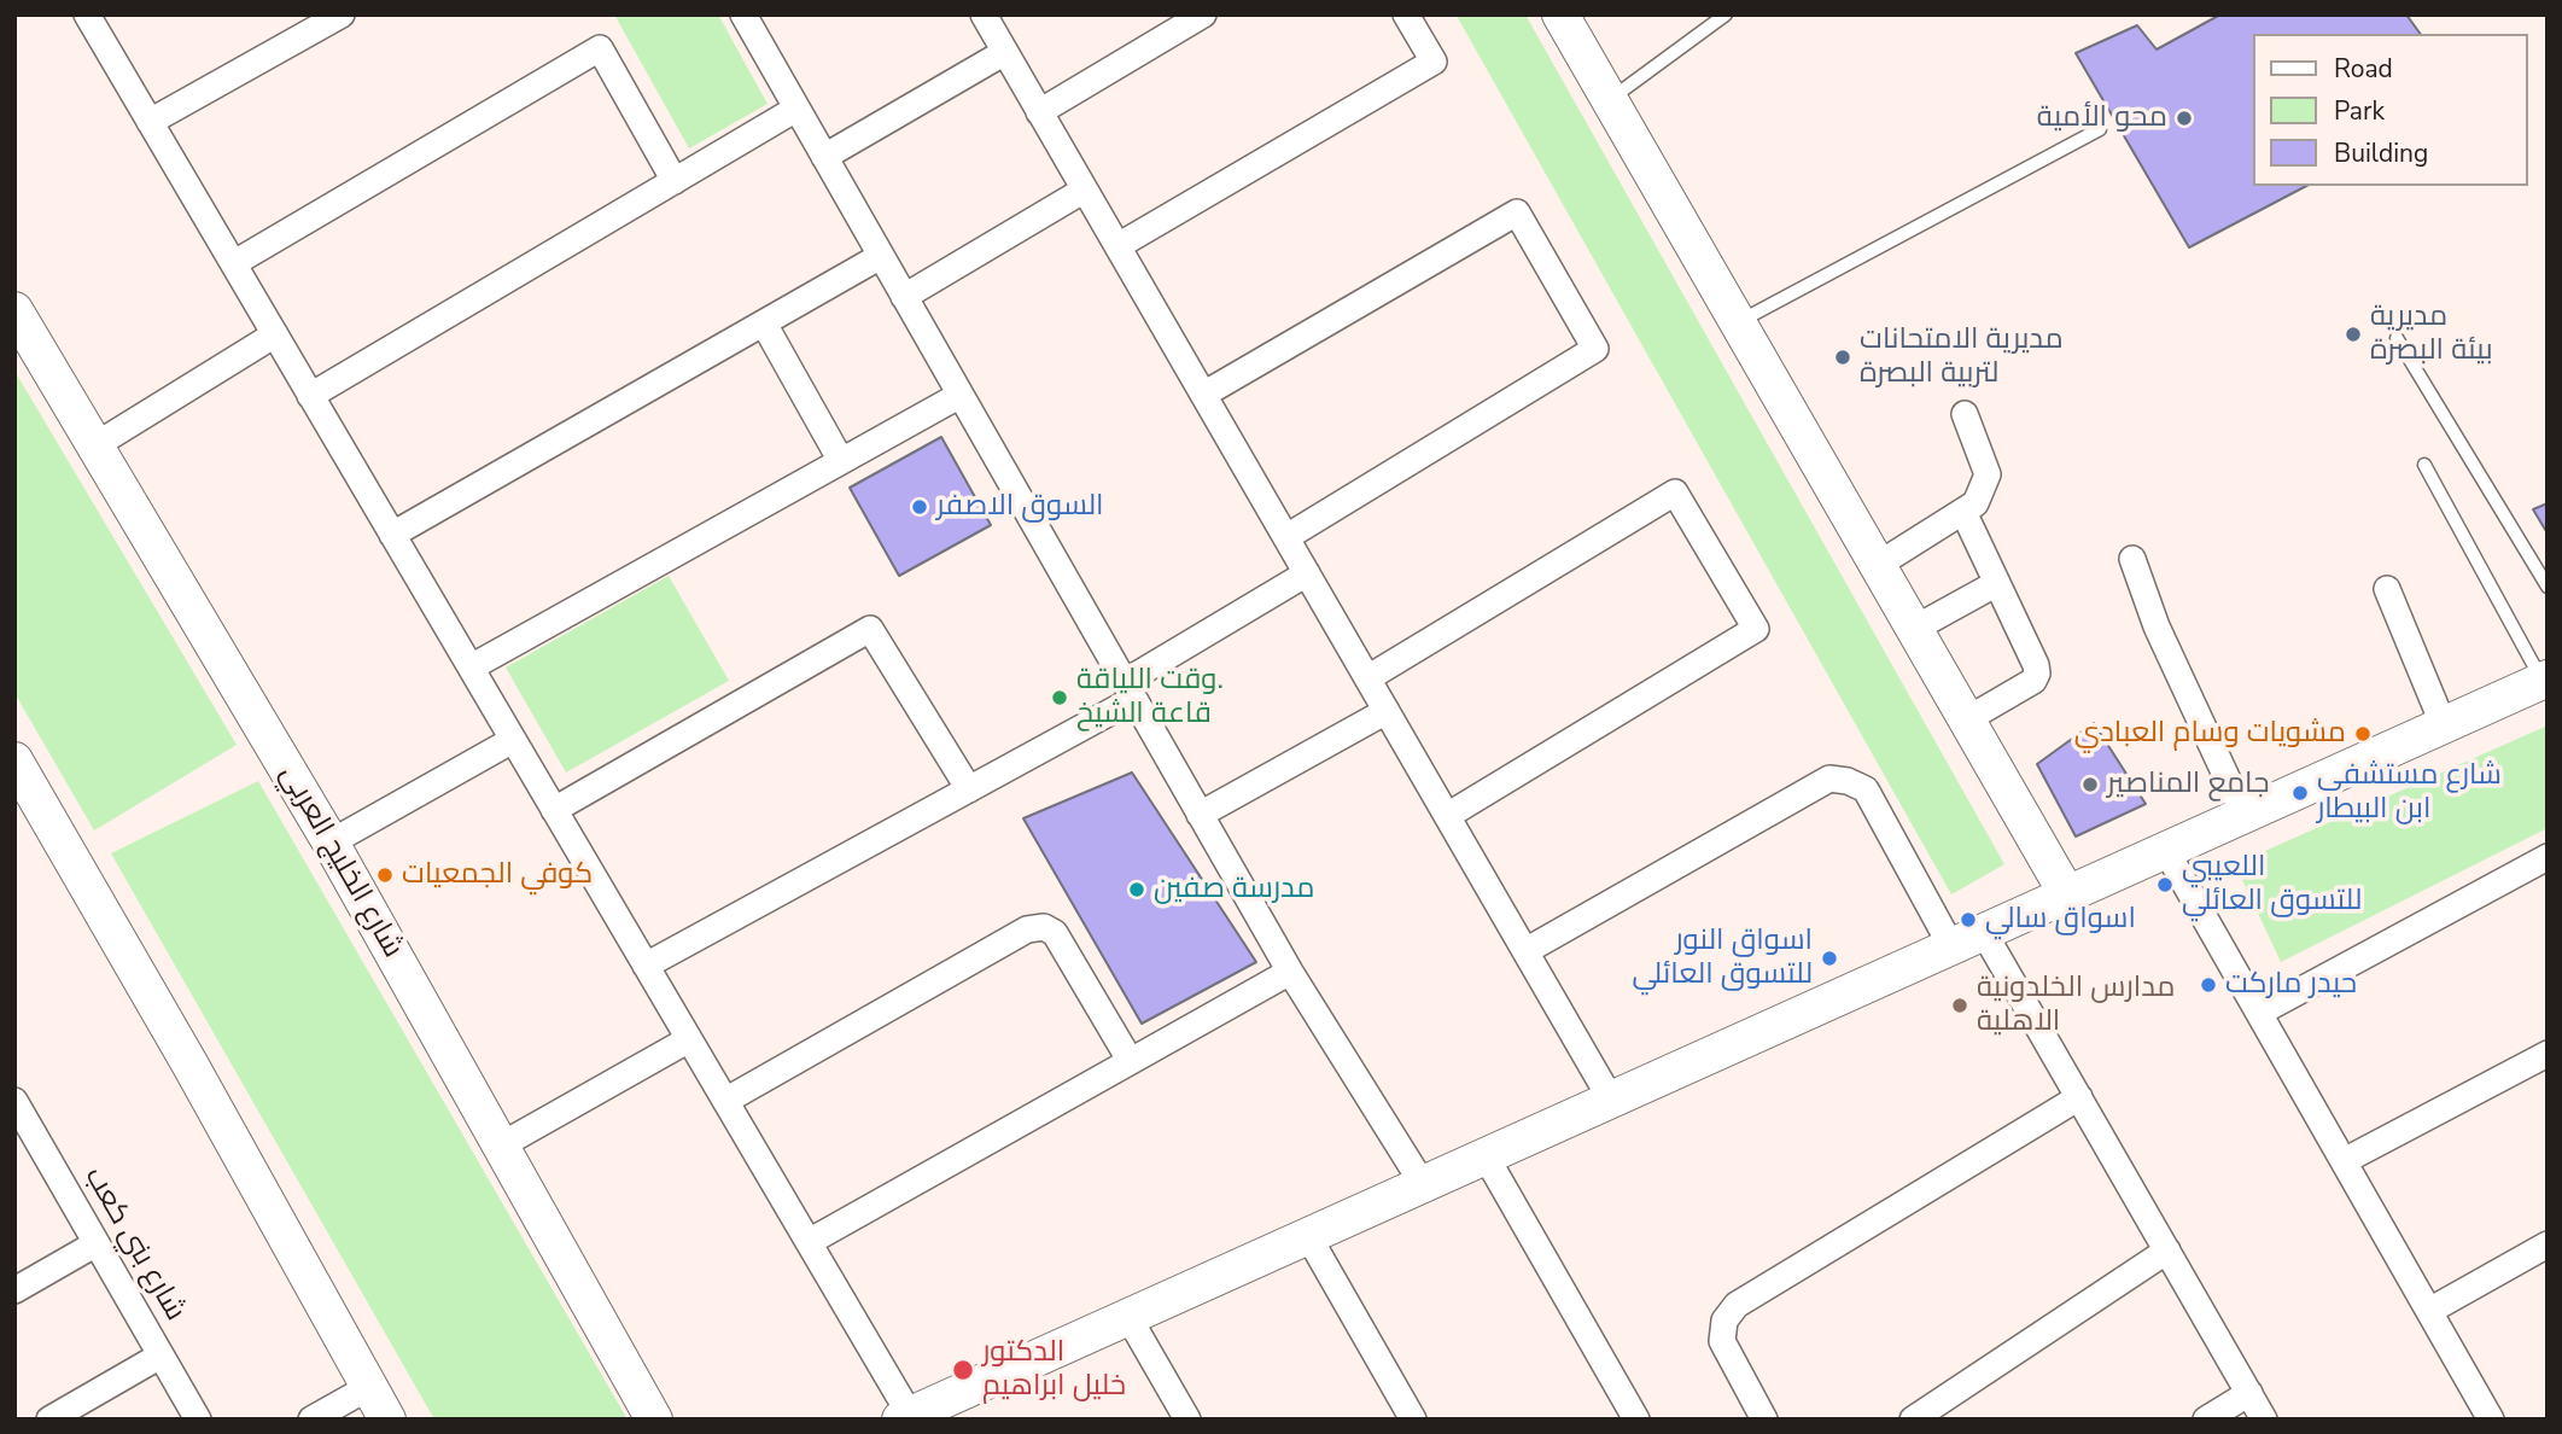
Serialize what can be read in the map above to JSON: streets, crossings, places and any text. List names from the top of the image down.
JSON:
{
  "streets": {
    "street": ["شارع الخليج العربي", "شارع بني كعب"]
  },
  "places": [
    "محو الأمية",
    "مديرية بيئة البصرة",
    "مديرية الامتحانات لتربية البصرة",
    "السوق الاصفر",
    "وقت اللياقة. قاعة الشيخ",
    "مشويات وسام العبادي",
    "جامع المناصير",
    "شارع مستشفى ابن البيطار",
    "كوفي الجمعيات",
    "اللعيبي للتسوق العائلي",
    "مدرسة صفين",
    "اسواق سالي",
    "اسواق النور للتسوق العائلي",
    "حيدر ماركت",
    "مدارس الخلدونية الاهلية",
    "الدكتور خليل ابراهيم"
  ],
  "legend": ["Road", "Park", "Building"]
}
